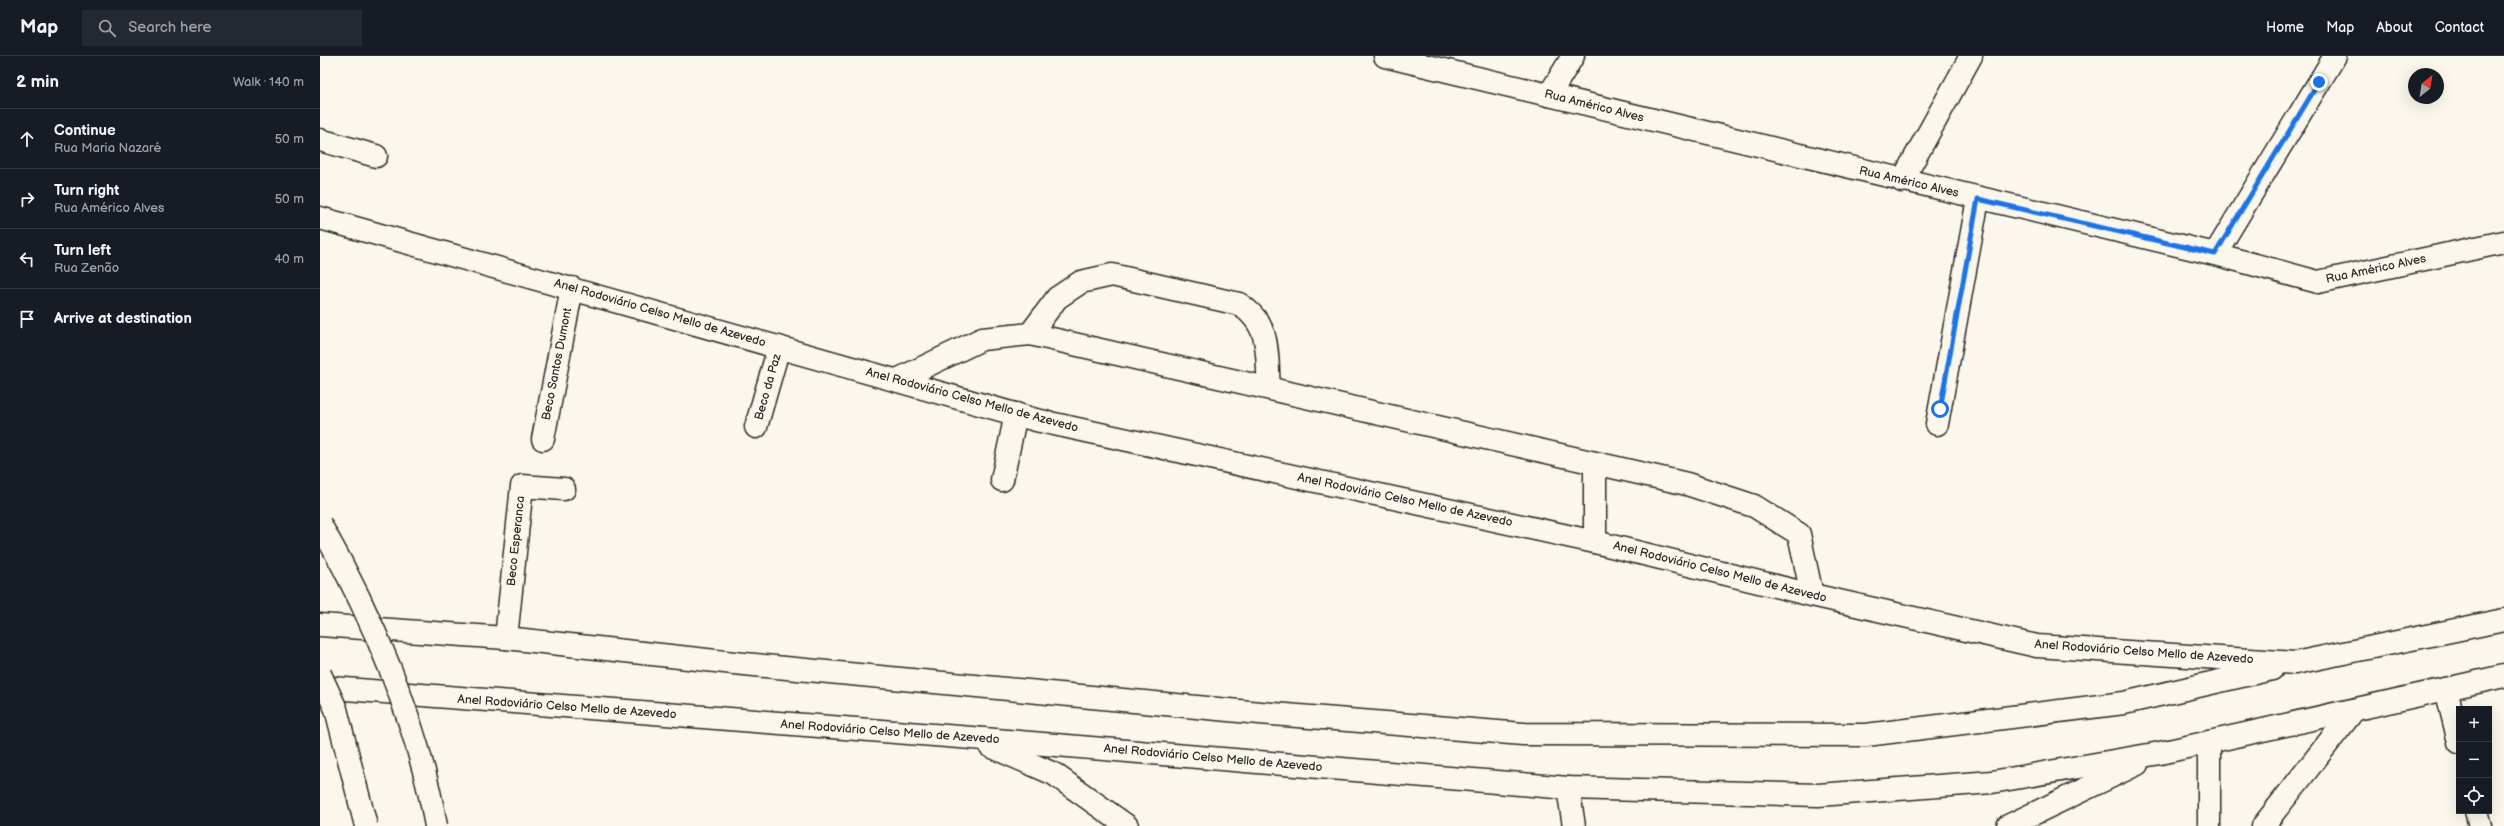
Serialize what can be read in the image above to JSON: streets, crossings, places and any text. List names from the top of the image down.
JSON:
{
  "streets": {
    "main road": [
      "Rua Américo Alves",
      "Anel Rodoviário Celso Mello de Azevedo",
      "Beco Santos Dumont",
      "Beco da Paz",
      "Beco Esperanca"
    ]
  },
  "crossings": [
    ["Anel Rodoviário Celso Mello de Azevedo", "Beco Santos Dumont"],
    ["Anel Rodoviário Celso Mello de Azevedo", "Beco da Paz"]
  ],
  "north": "top right",
  "page": {
    "header": "Map",
    "search": "Search here",
    "nav": [
      "Home",
      "Map",
      "About",
      "Contact"
    ],
    "heading": ["2 min", "Walk · 140 m"],
    "list": [
      ["Continue", "Rua Maria Nazaré", "50 m"],
      ["Turn right", "Rua Américo Alves", "50 m"],
      ["Turn left", "Rua Zenão", "40 m"],
      "Arrive at destination"
    ],
    "map_buttons": ["+", "−"]
  }
}
